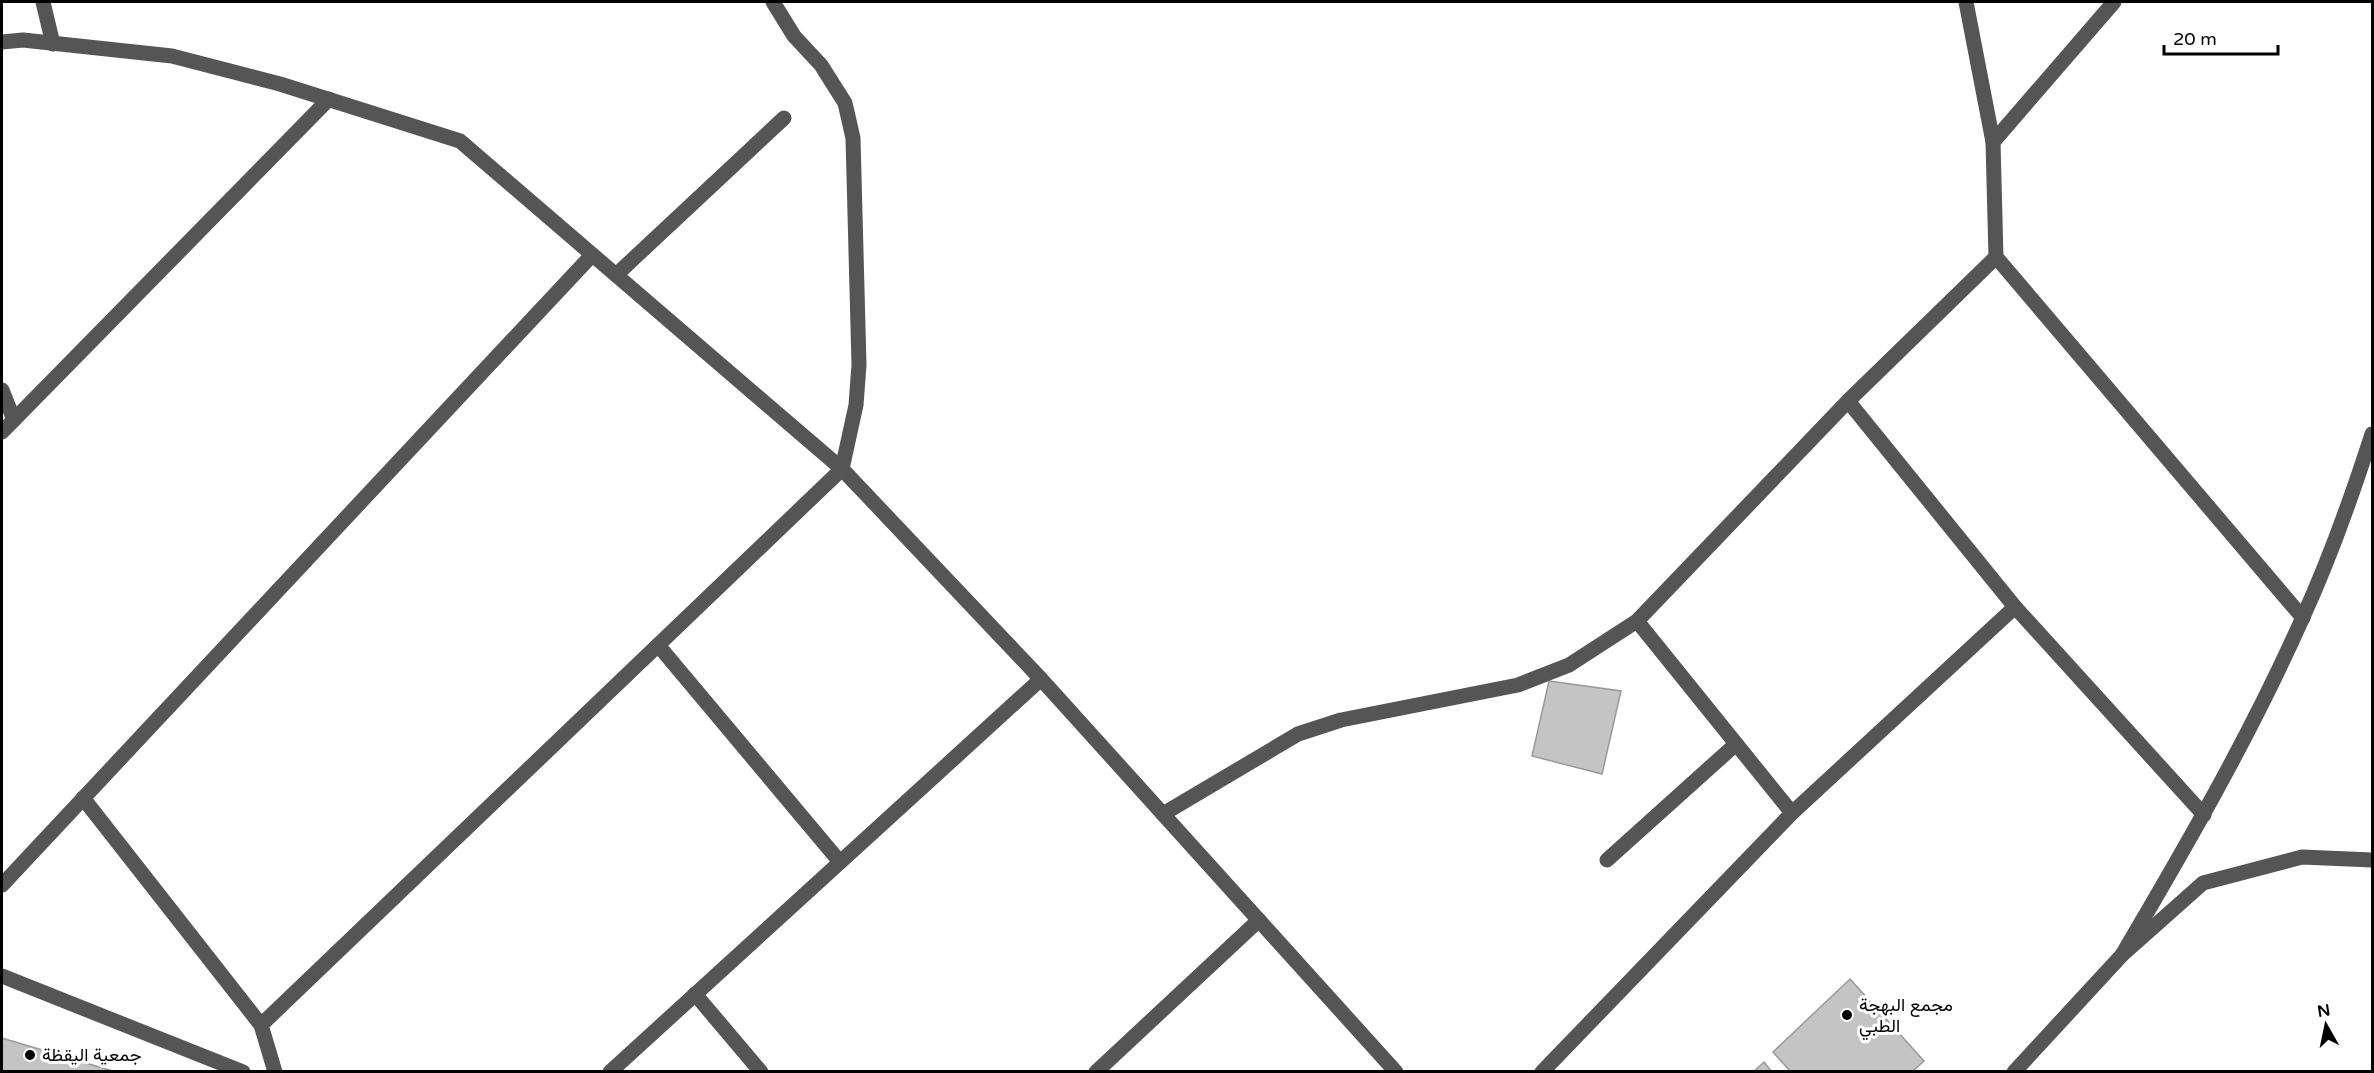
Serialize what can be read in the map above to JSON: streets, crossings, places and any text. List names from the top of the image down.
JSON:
{
  "places": ["مجمع البهجة الطبي", "جمعية اليقظة"],
  "scale_bar": "20 m",
  "north": "top"
}
